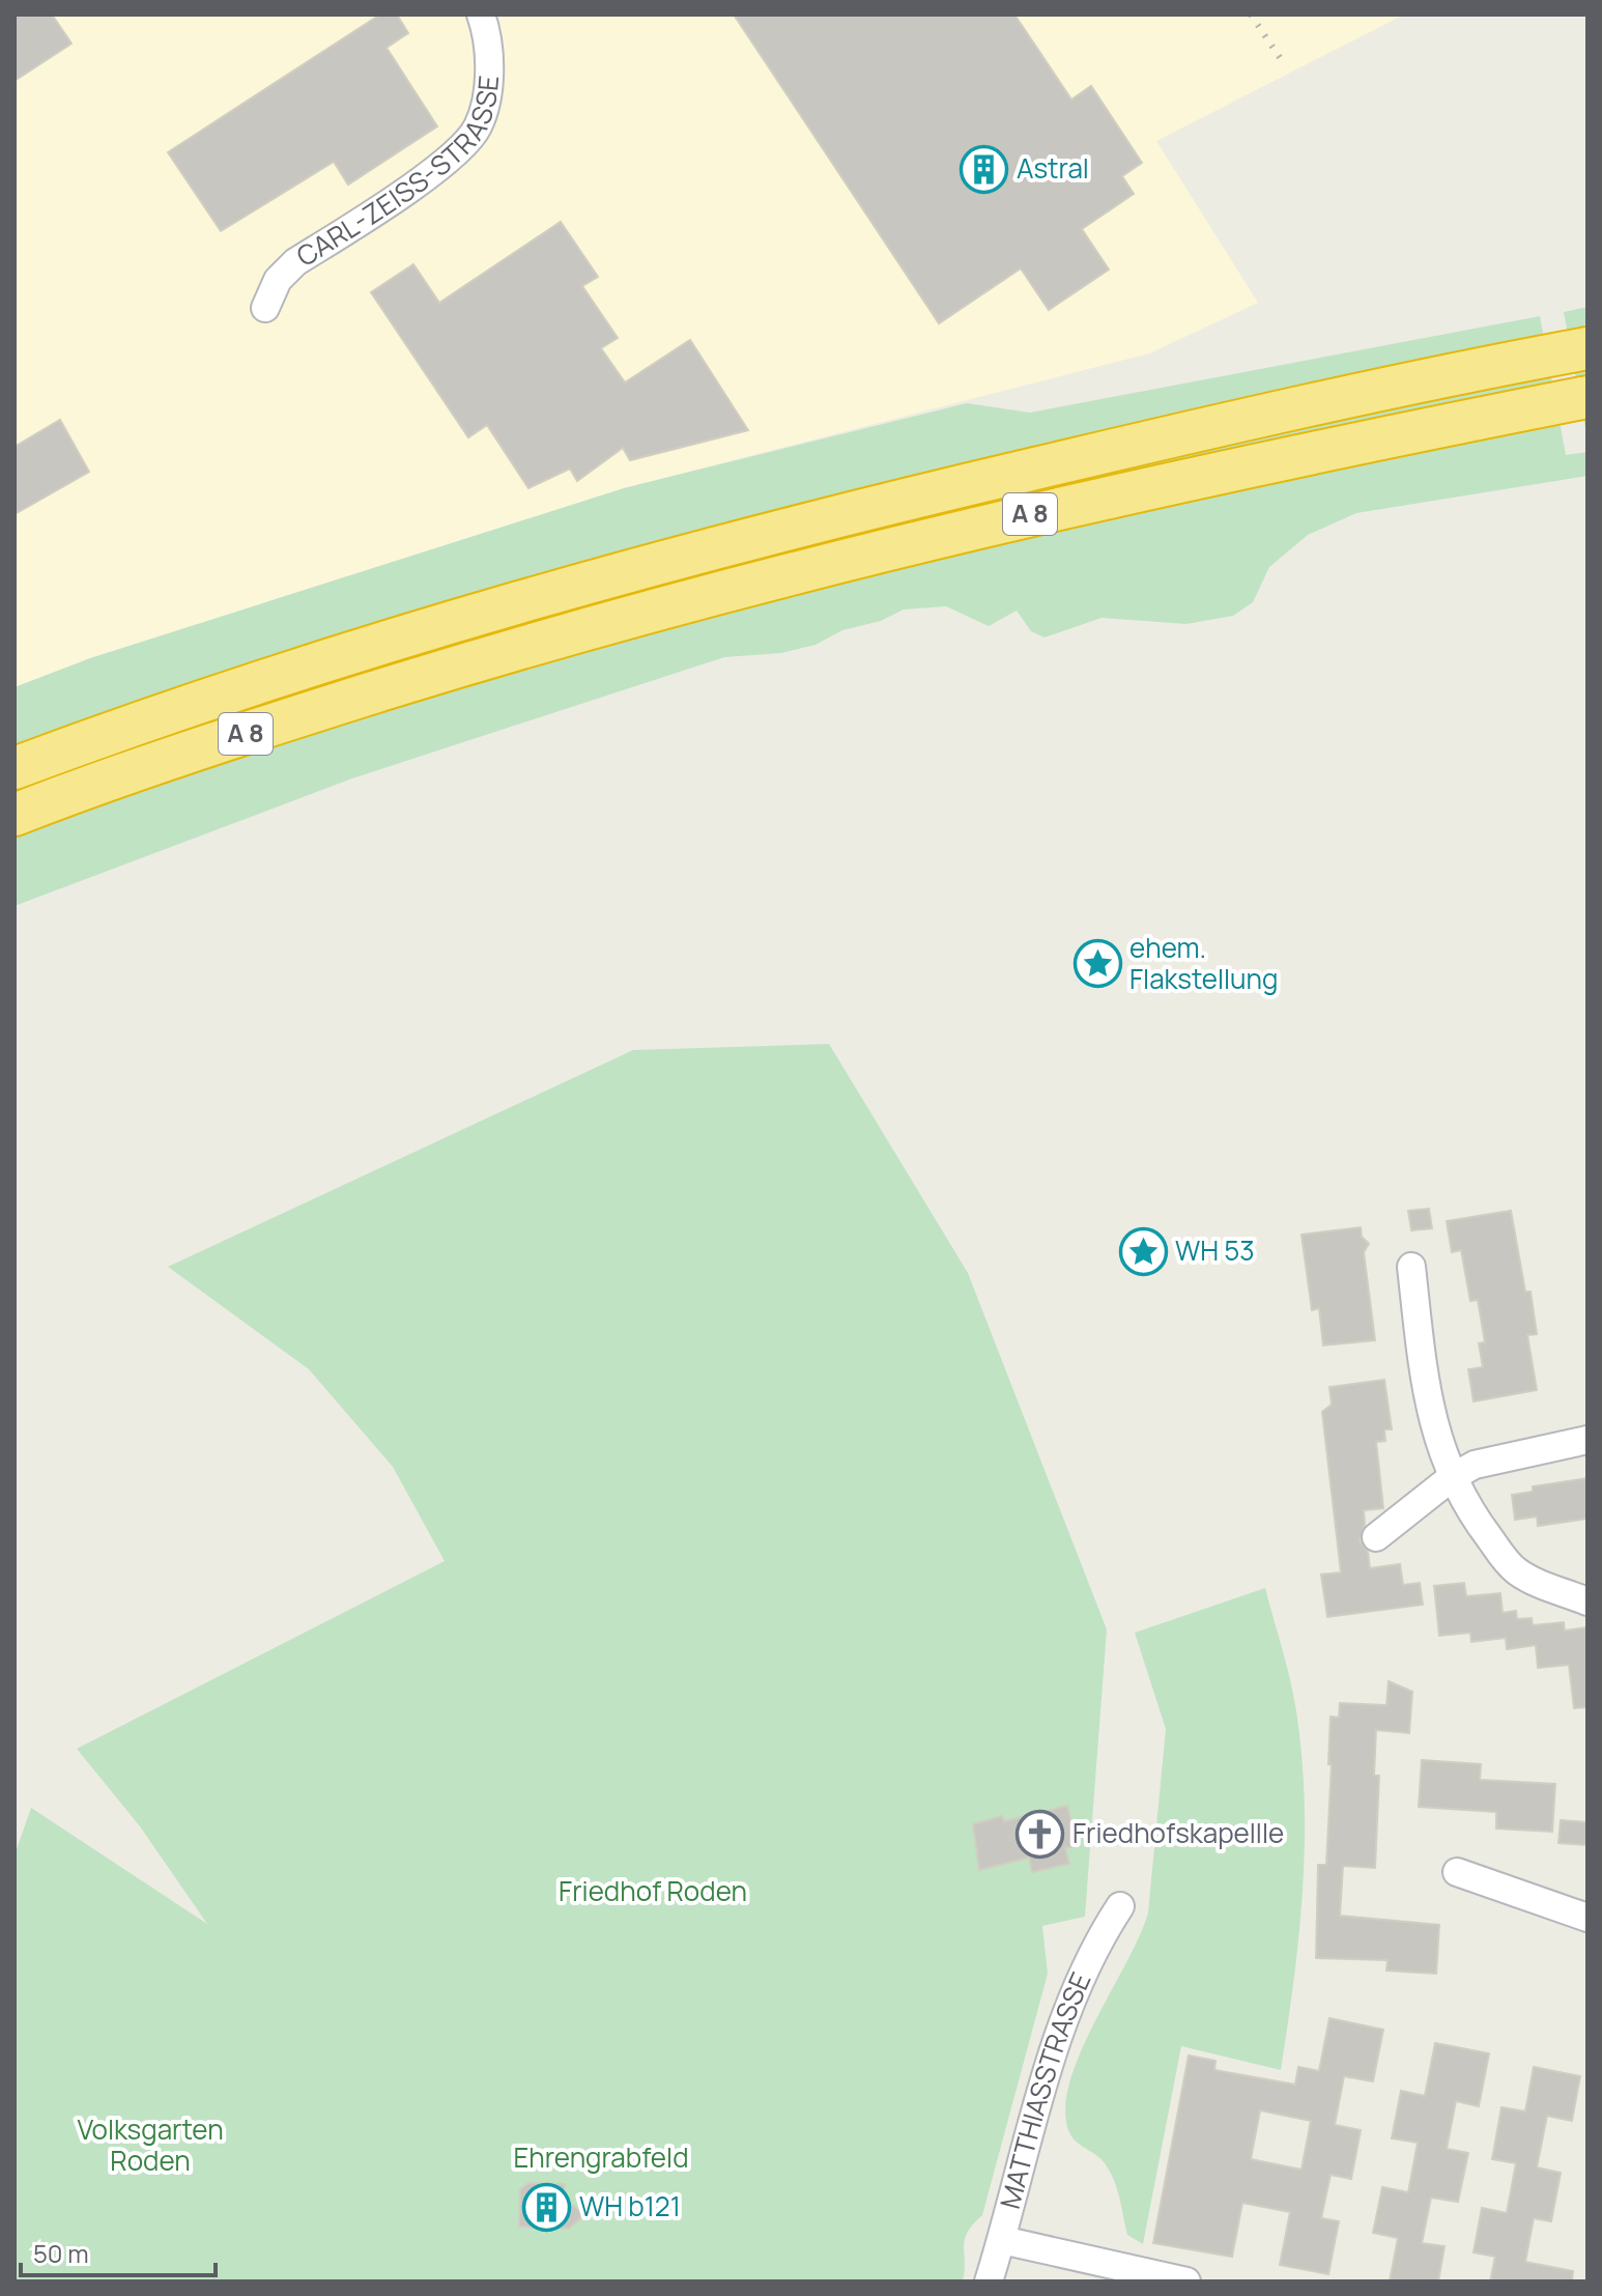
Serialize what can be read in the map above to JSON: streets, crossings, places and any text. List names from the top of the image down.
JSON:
{
  "streets": {
    "highway": ["A 8"],
    "street": ["CARL-ZEISS-STRASSE", "MATTHIASSTRASSE"]
  },
  "parks": ["Friedhof Roden", "Volksgarten Roden", "Ehrengrabfeld"],
  "places": {
    "building": ["Astral", "WH b121"],
    "place": ["ehem. Flakstellung", "WH 53"],
    "church": ["Friedhofskapellle"]
  },
  "scale_bar": "50 m"
}
